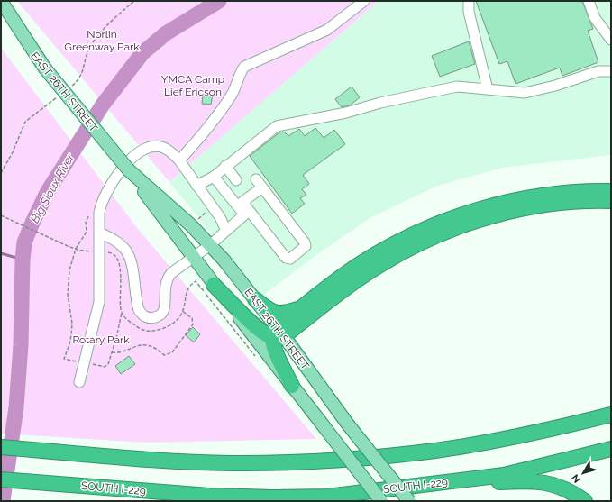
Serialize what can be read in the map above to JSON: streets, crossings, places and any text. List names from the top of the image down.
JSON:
{
  "streets": {
    "highway": ["SOUTH I-229"],
    "main road": ["EAST 26TH STREET"]
  },
  "water": ["Big Sioux River"],
  "parks": ["Norlin Greenway Park", "YMCA Camp Lief Ericson", "Rotary Park"],
  "north": "bottom left"
}
